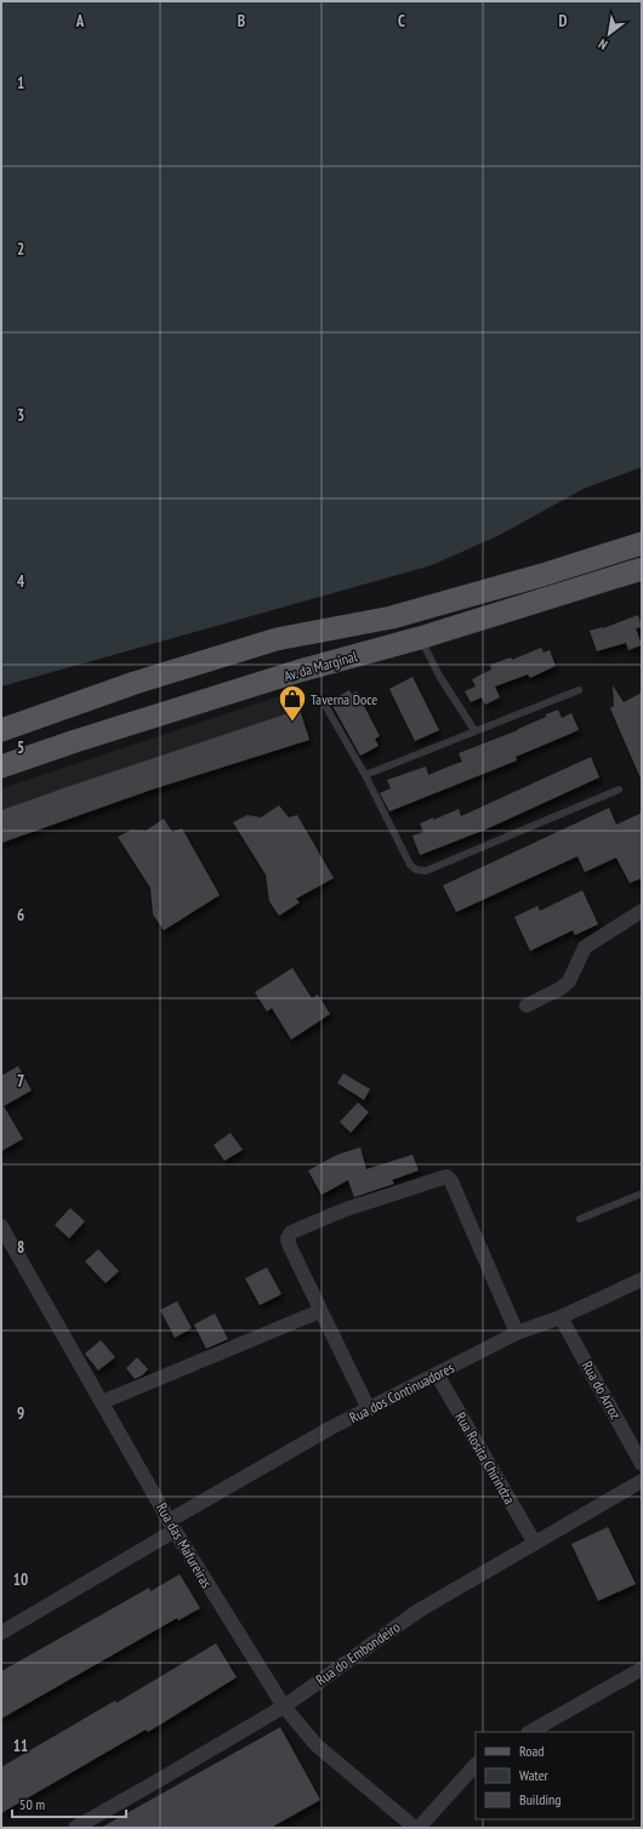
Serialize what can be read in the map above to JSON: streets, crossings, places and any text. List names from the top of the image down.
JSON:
{
  "streets": {
    "main road": ["Av. da Marginal"],
    "street": [
      "Rua do Arroz",
      "Rua dos Continuadores",
      "Rua Rosita Chirindza",
      "Rua das Mafureiras",
      "Rua do Embondeiro"
    ]
  },
  "crossings": [
    ["Rua do Arroz", "Rua dos Continuadores"],
    ["Rua dos Continuadores", "Rua Rosita Chirindza"],
    ["Rua dos Continuadores", "Rua das Mafureiras"],
    ["Rua Rosita Chirindza", "Rua do Embondeiro"],
    ["Rua das Mafureiras", "Rua do Embondeiro"]
  ],
  "places": {
    "shop": ["Taverna Doce"]
  },
  "legend": ["Road", "Water", "Building"],
  "scale_bar": "50 m",
  "north": "bottom left",
  "grid": {
    "columns": [
      "A",
      "B",
      "C",
      "D"
    ],
    "rows": [
      "1",
      "2",
      "3",
      "4",
      "5",
      "6",
      "7",
      "8",
      "9",
      "10",
      "11"
    ]
  }
}
